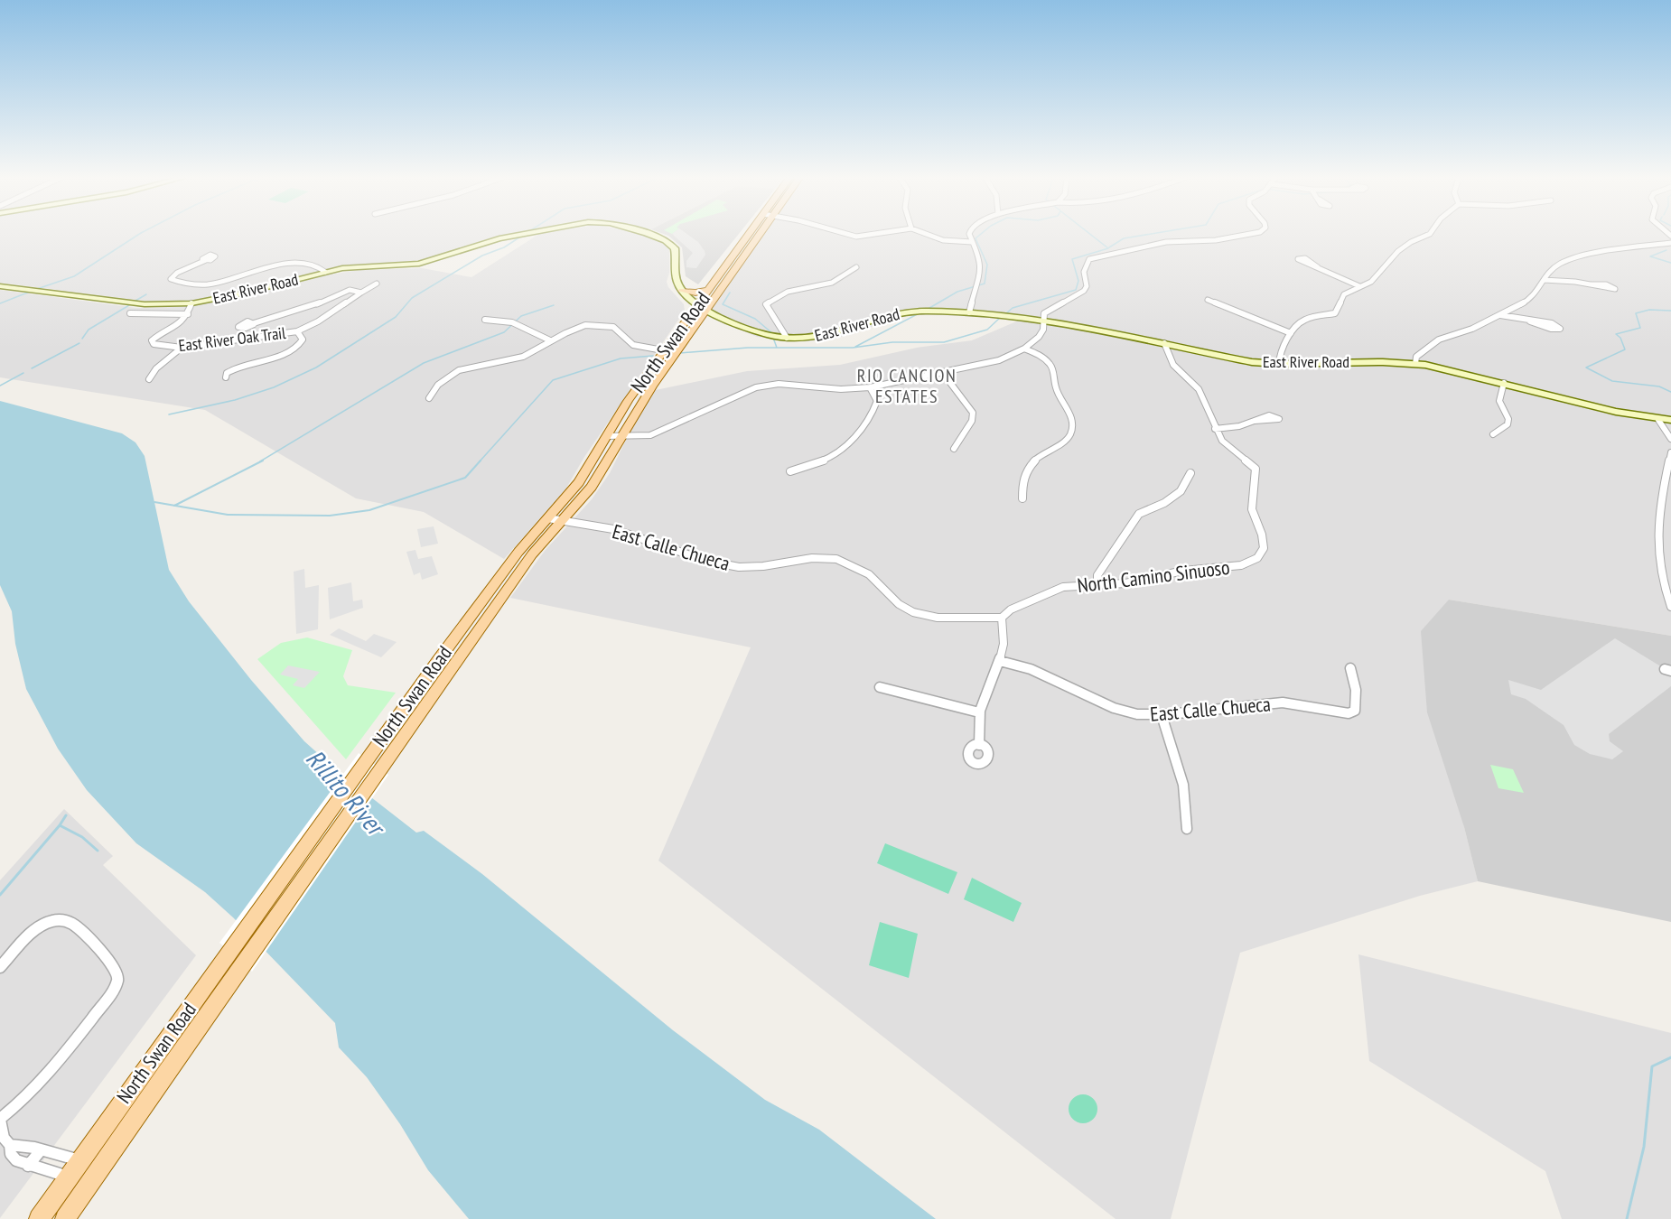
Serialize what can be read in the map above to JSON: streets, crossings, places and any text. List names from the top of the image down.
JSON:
{
  "streets": {
    "main road": ["North Swan Road"],
    "street": [
      "East River Road",
      "East River Oak Trail",
      "East Calle Chueca",
      "North Camino Sinuoso"
    ]
  },
  "crossings": [
    ["East River Road", "East River Oak Trail"],
    ["East River Road", "North Swan Road"],
    ["East River Road", "North Camino Sinuoso"],
    ["North Swan Road", "East Calle Chueca"],
    ["East Calle Chueca", "North Camino Sinuoso"]
  ],
  "districts": ["RIO CANCION ESTATES"],
  "water": ["Rillito River"]
}
